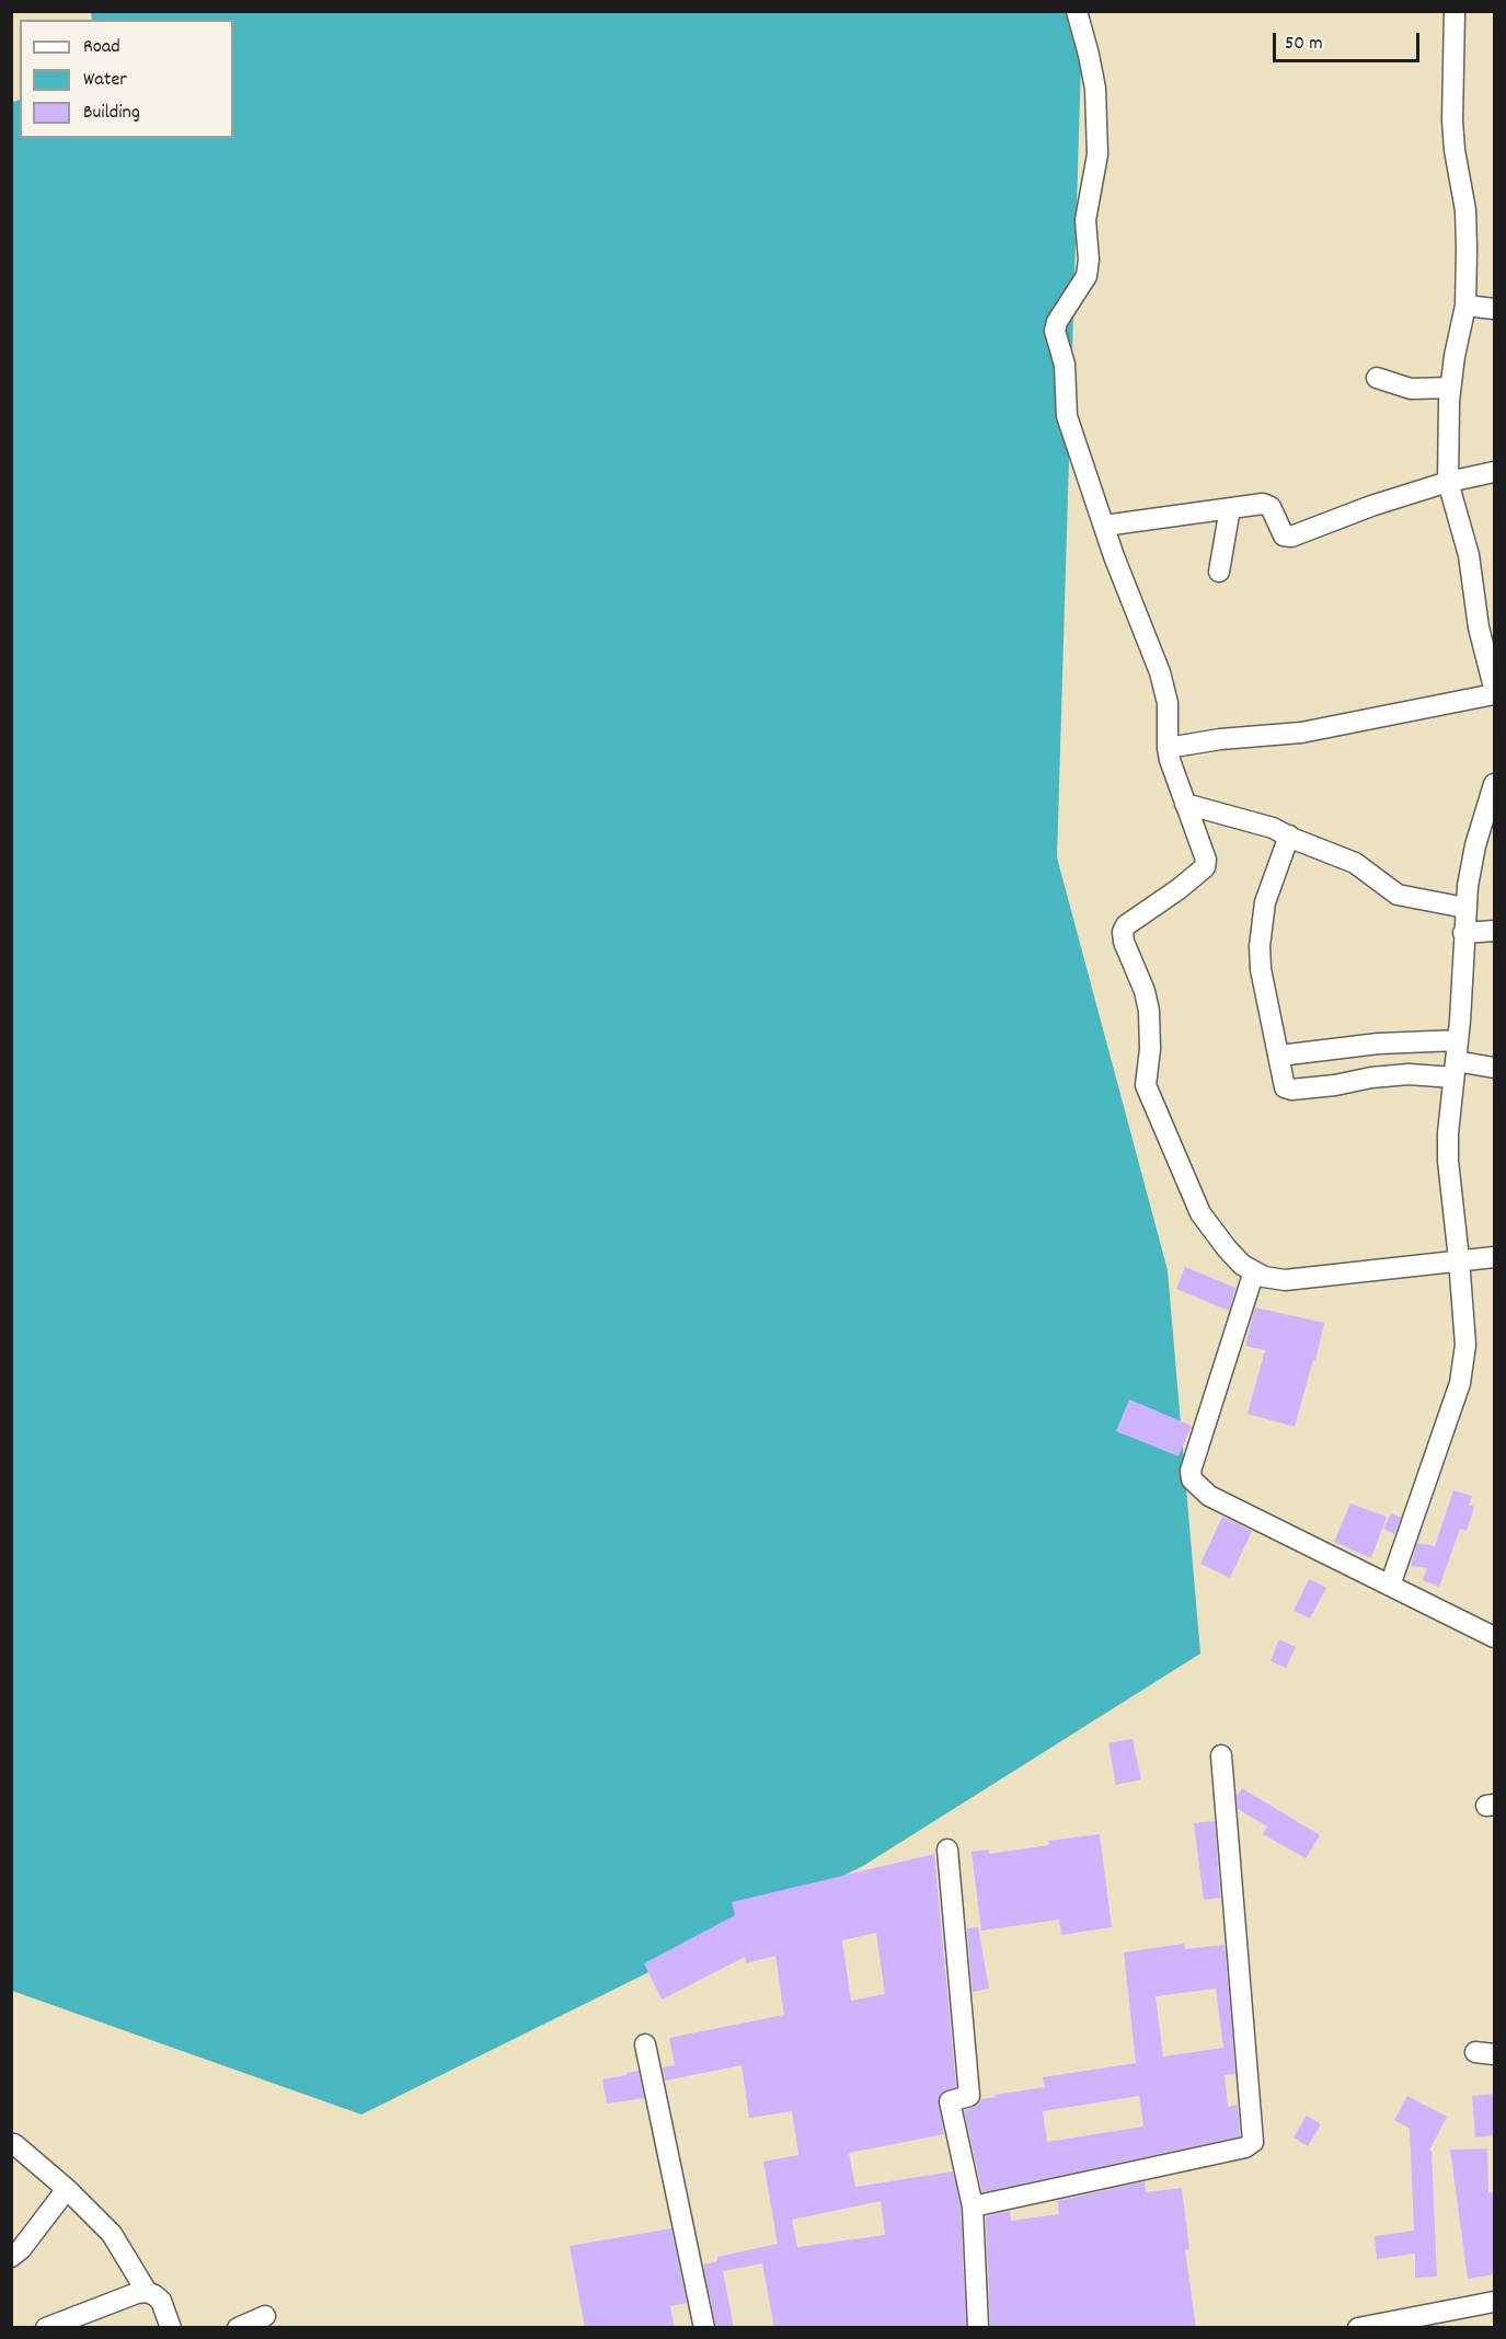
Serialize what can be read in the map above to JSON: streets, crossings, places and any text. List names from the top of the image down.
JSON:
{
  "legend": ["Road", "Water", "Building"],
  "scale_bar": "50 m"
}
